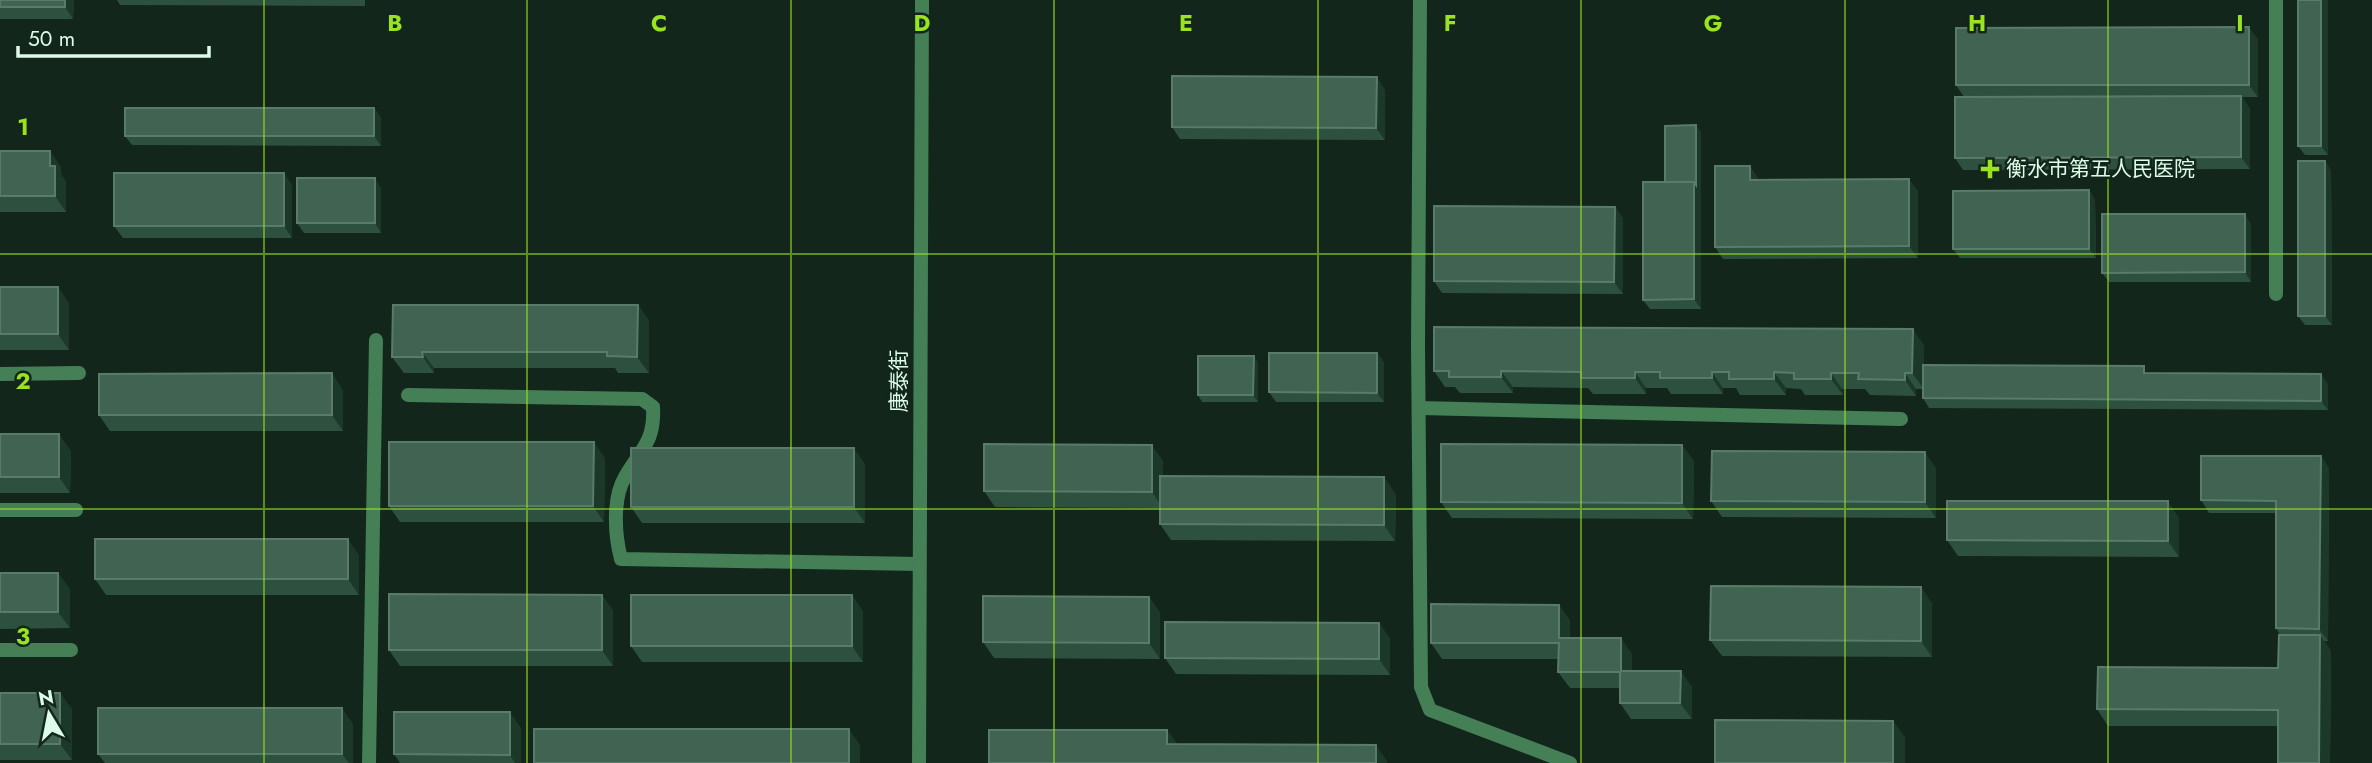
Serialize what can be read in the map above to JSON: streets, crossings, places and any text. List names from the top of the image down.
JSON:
{
  "streets": {
    "street": ["康泰街"]
  },
  "places": {
    "health": ["衡水市第五人民医院"]
  },
  "scale_bar": "50 m",
  "north": "top",
  "grid": {
    "columns": [
      "B",
      "C",
      "D",
      "E",
      "F",
      "G",
      "H",
      "I"
    ],
    "rows": ["1", "2", "3"]
  }
}
